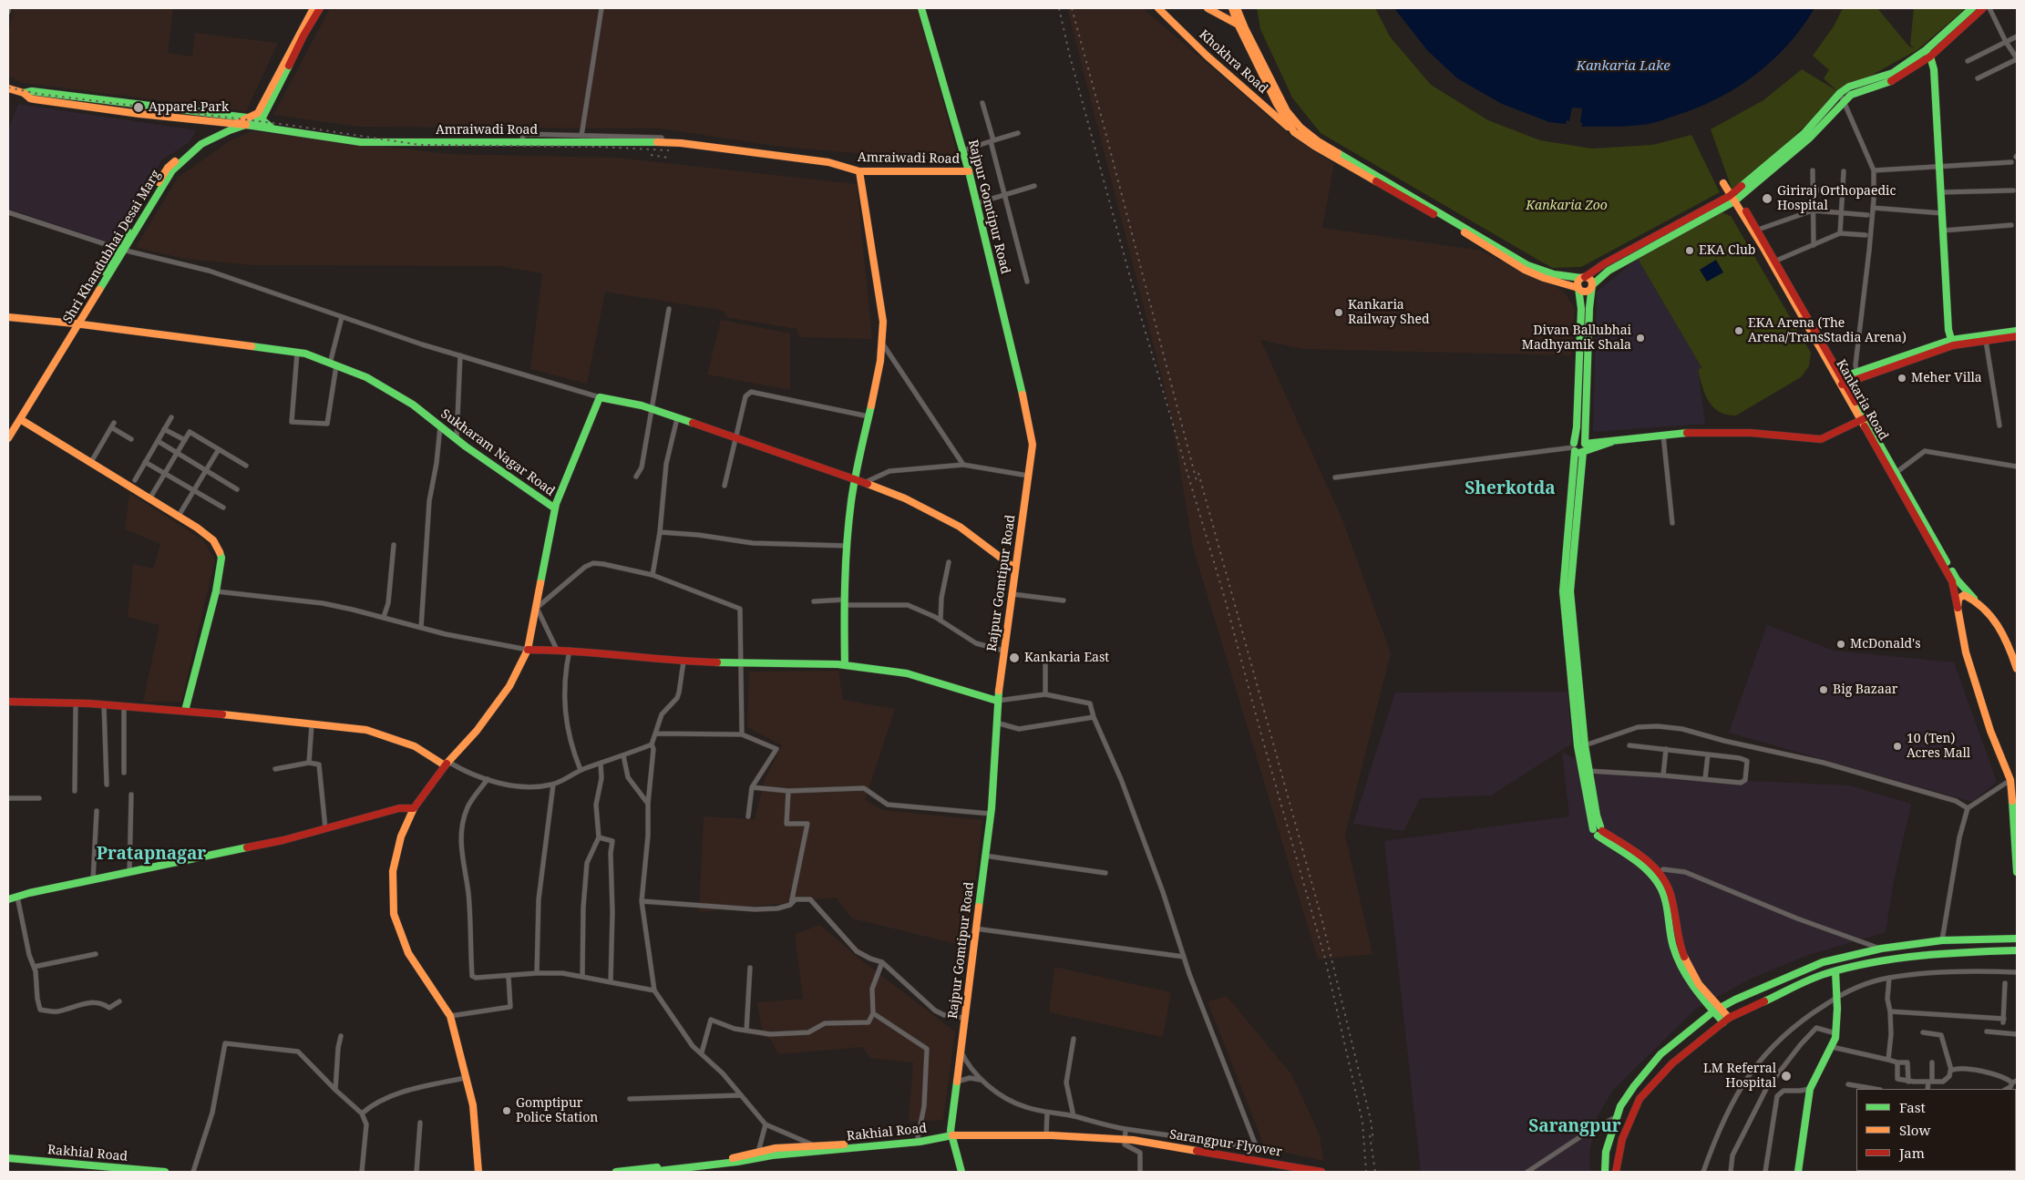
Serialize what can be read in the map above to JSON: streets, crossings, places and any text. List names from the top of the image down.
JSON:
{
  "streets": {
    "main road": [
      "Khokhra Road",
      "Amraiwadi Road",
      "Rajpur Gomtipur Road",
      "Shri Khandubhai Desai Marg",
      "Kankaria Road",
      "Sukharam Nagar Road",
      "Rakhial Road",
      "Sarangpur Flyover"
    ]
  },
  "crossings": [
    ["Amraiwadi Road", "Rajpur Gomtipur Road"],
    ["Amraiwadi Road", "Shri Khandubhai Desai Marg"],
    ["Rajpur Gomtipur Road", "Rakhial Road"],
    ["Shri Khandubhai Desai Marg", "Sukharam Nagar Road"],
    ["Rakhial Road", "Sarangpur Flyover"]
  ],
  "districts": ["Sherkotda", "Pratapnagar", "Sarangpur"],
  "water": ["Kankaria Lake"],
  "parks": ["Kankaria Zoo"],
  "places": [
    "Apparel Park",
    "Giriraj Orthopaedic Hospital",
    "EKA Club",
    "Kankaria Railway Shed",
    "EKA Arena (The Arena/TransStadia Arena)",
    "Divan Ballubhai Madhyamik Shala",
    "Meher Villa",
    "McDonald's",
    "Kankaria East",
    "Big Bazaar",
    "10 (Ten) Acres Mall",
    "LM Referral Hospital",
    "Gomptipur Police Station"
  ],
  "legend": ["Fast", "Slow", "Jam"]
}
